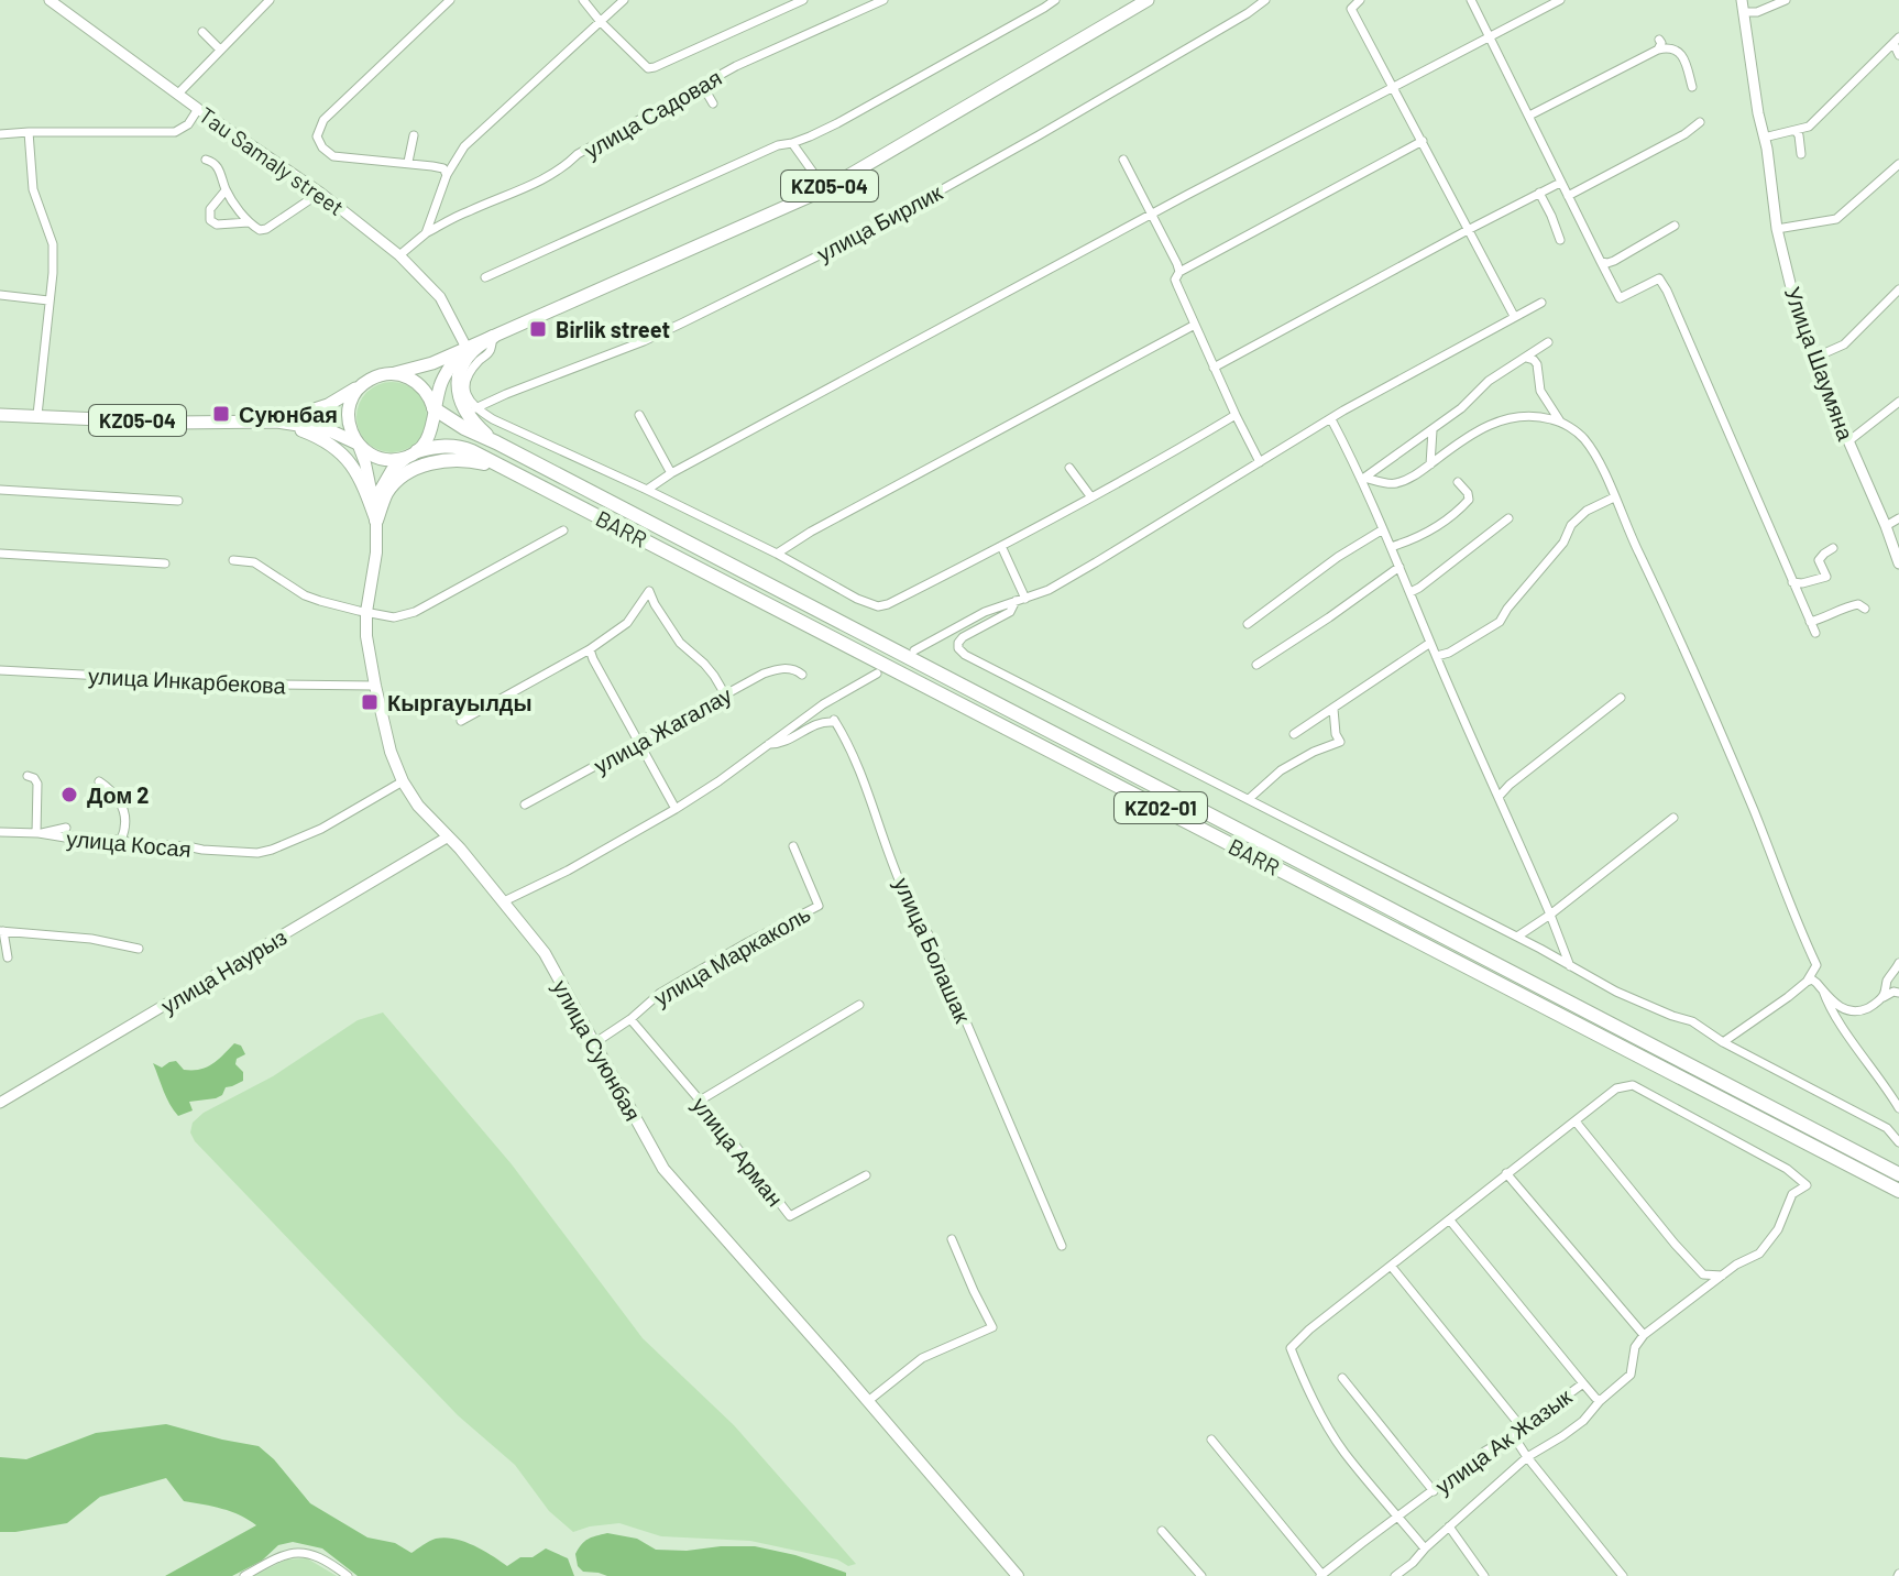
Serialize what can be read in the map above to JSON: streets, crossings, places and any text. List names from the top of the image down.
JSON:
{
  "streets": {
    "highway": ["BARR", "KZ02-01"],
    "main road": ["KZ05-04", "улица Суюнбая"],
    "street": [
      "улица Садовая",
      "Tau Samaly street",
      "улица Бирлик",
      "Улица Шаумяна",
      "улица Инкарбекова",
      "улица Жагалау",
      "улица Косая",
      "улица Болашак",
      "улица Маркаколь",
      "улица Наурыз",
      "улица Арман",
      "улица Ак Жазык"
    ]
  },
  "crossings": [
    ["улица Садовая", "Tau Samaly street"],
    ["Tau Samaly street", "KZ05-04"],
    ["KZ05-04", "BARR"],
    ["KZ05-04", "улица Суюнбая"],
    ["BARR", "улица Суюнбая"],
    ["улица Инкарбекова", "улица Суюнбая"],
    ["улица Косая", "улица Суюнбая"],
    ["улица Маркаколь", "улица Суюнбая"],
    ["улица Маркаколь", "улица Арман"],
    ["улица Наурыз", "улица Суюнбая"]
  ],
  "places": {
    "transit": ["Birlik street", "Суюнбая", "Кыргауылды"],
    "other": ["Дом 2"]
  }
}
